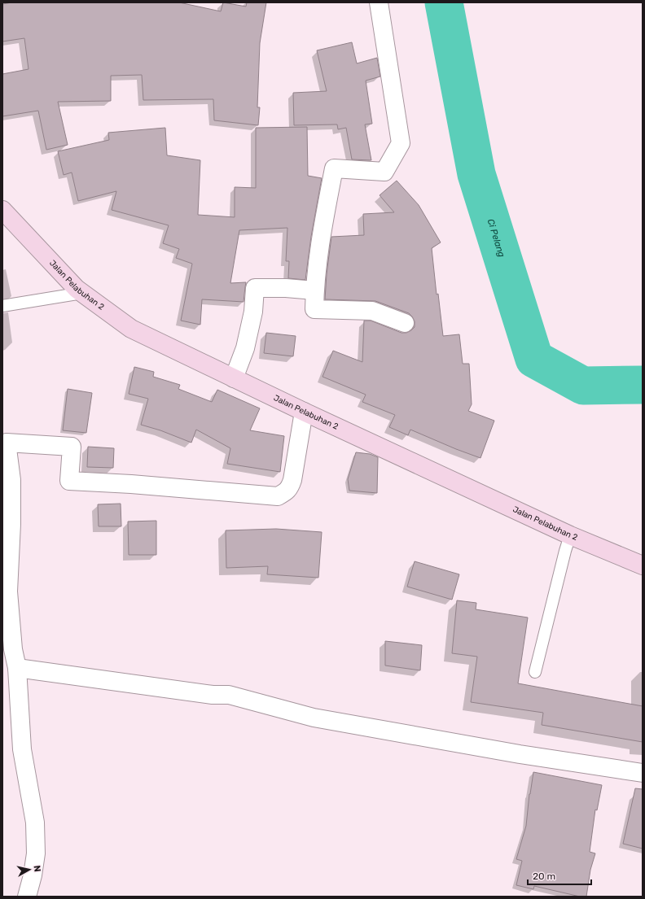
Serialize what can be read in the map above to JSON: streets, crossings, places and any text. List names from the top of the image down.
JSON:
{
  "streets": {
    "main road": ["Jalan Pelabuhan 2"]
  },
  "water": ["Ci Pelang"],
  "scale_bar": "20 m",
  "north": "right"
}
